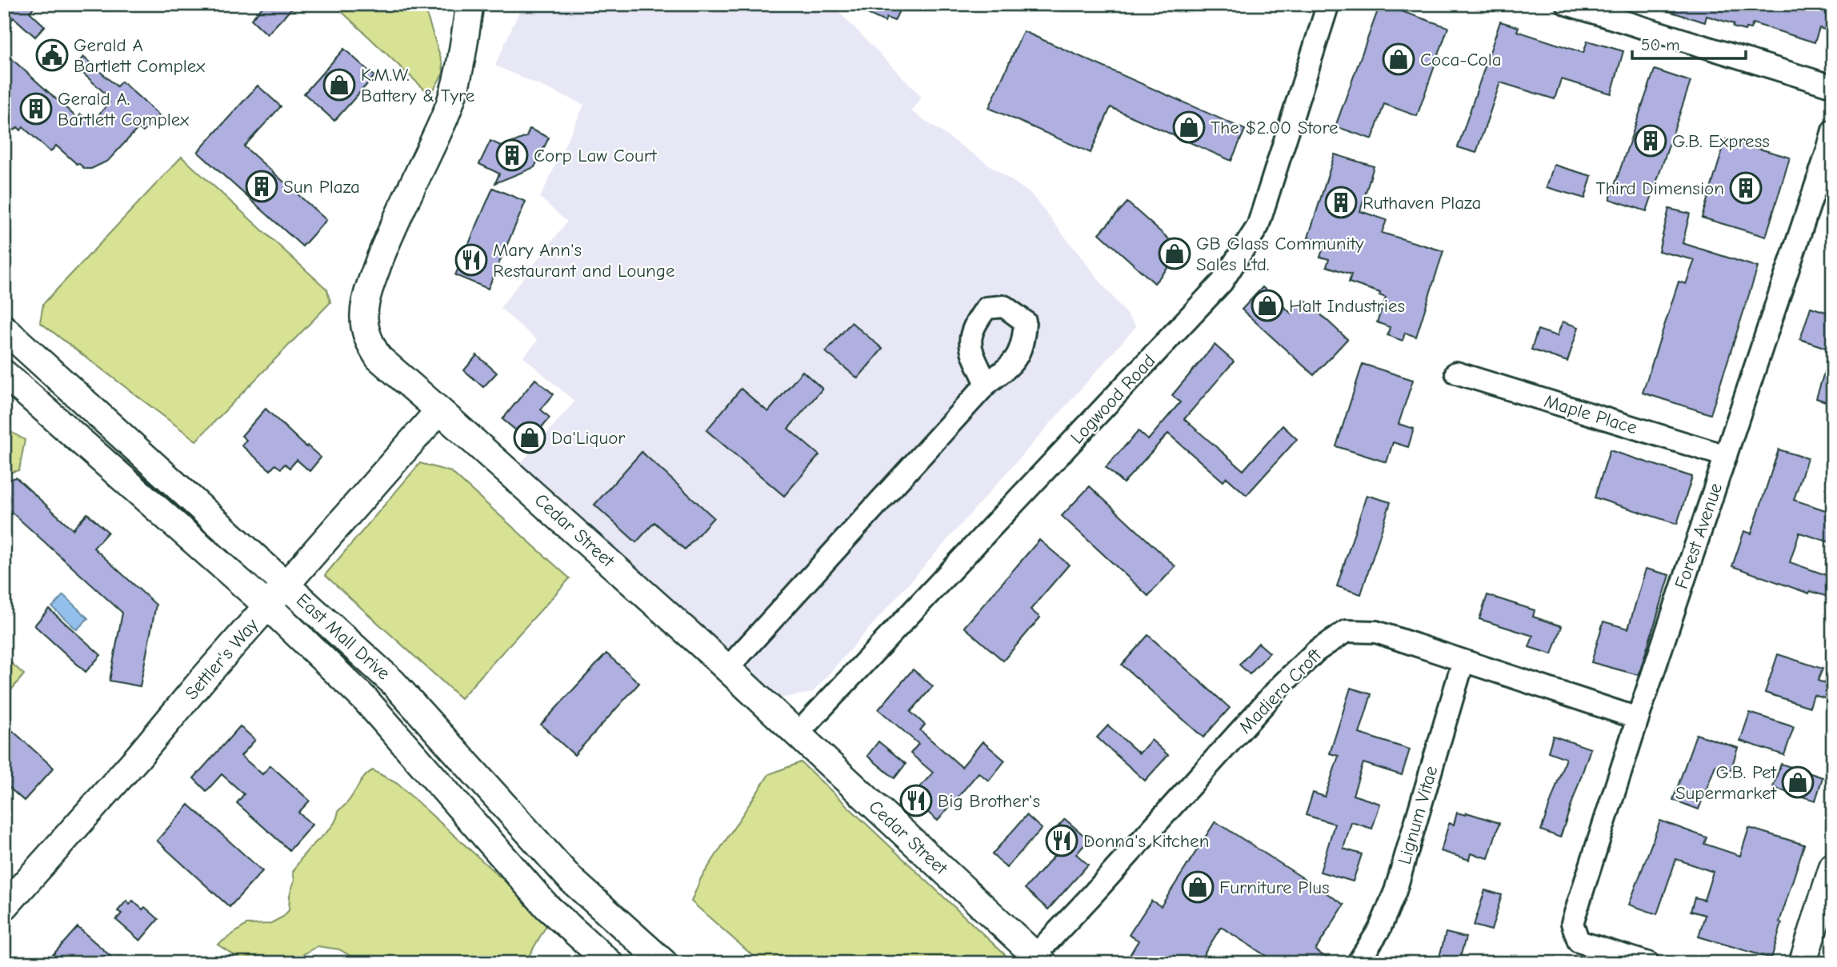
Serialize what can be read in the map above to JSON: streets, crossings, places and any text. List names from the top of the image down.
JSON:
{
  "streets": {
    "main road": ["Cedar Street", "East Mall Drive", "Settler's Way"],
    "street": [
      "Logwood Road",
      "Maple Place",
      "Forest Avenue",
      "Madiera Croft",
      "Lignum Vitae"
    ]
  },
  "crossings": [
    ["Logwood Road", "Cedar Street"],
    ["Maple Place", "Forest Avenue"],
    ["Cedar Street", "Settler's Way"],
    ["Cedar Street", "Madiera Croft"],
    ["Forest Avenue", "Madiera Croft"],
    ["East Mall Drive", "Settler's Way"],
    ["Madiera Croft", "Lignum Vitae"]
  ],
  "places": {
    "public building": ["Gerald A Bartlett Complex"],
    "shop": [
      "Coca-Cola",
      "K.M.W. Battery & Tyre",
      "The $2.00 Store",
      "GB Glass Community Sales Ltd.",
      "Halt Industries",
      "Da'Liquor",
      "G.B. Pet Supermarket",
      "Furniture Plus"
    ],
    "building": [
      "Gerald A. Bartlett Complex",
      "G.B. Express",
      "Corp Law Court",
      "Sun Plaza",
      "Third Dimension",
      "Ruthaven Plaza"
    ],
    "restaurant": ["Mary Ann's Restaurant and Lounge", "Big Brother's", "Donna's Kitchen"]
  },
  "scale_bar": "50 m"
}
